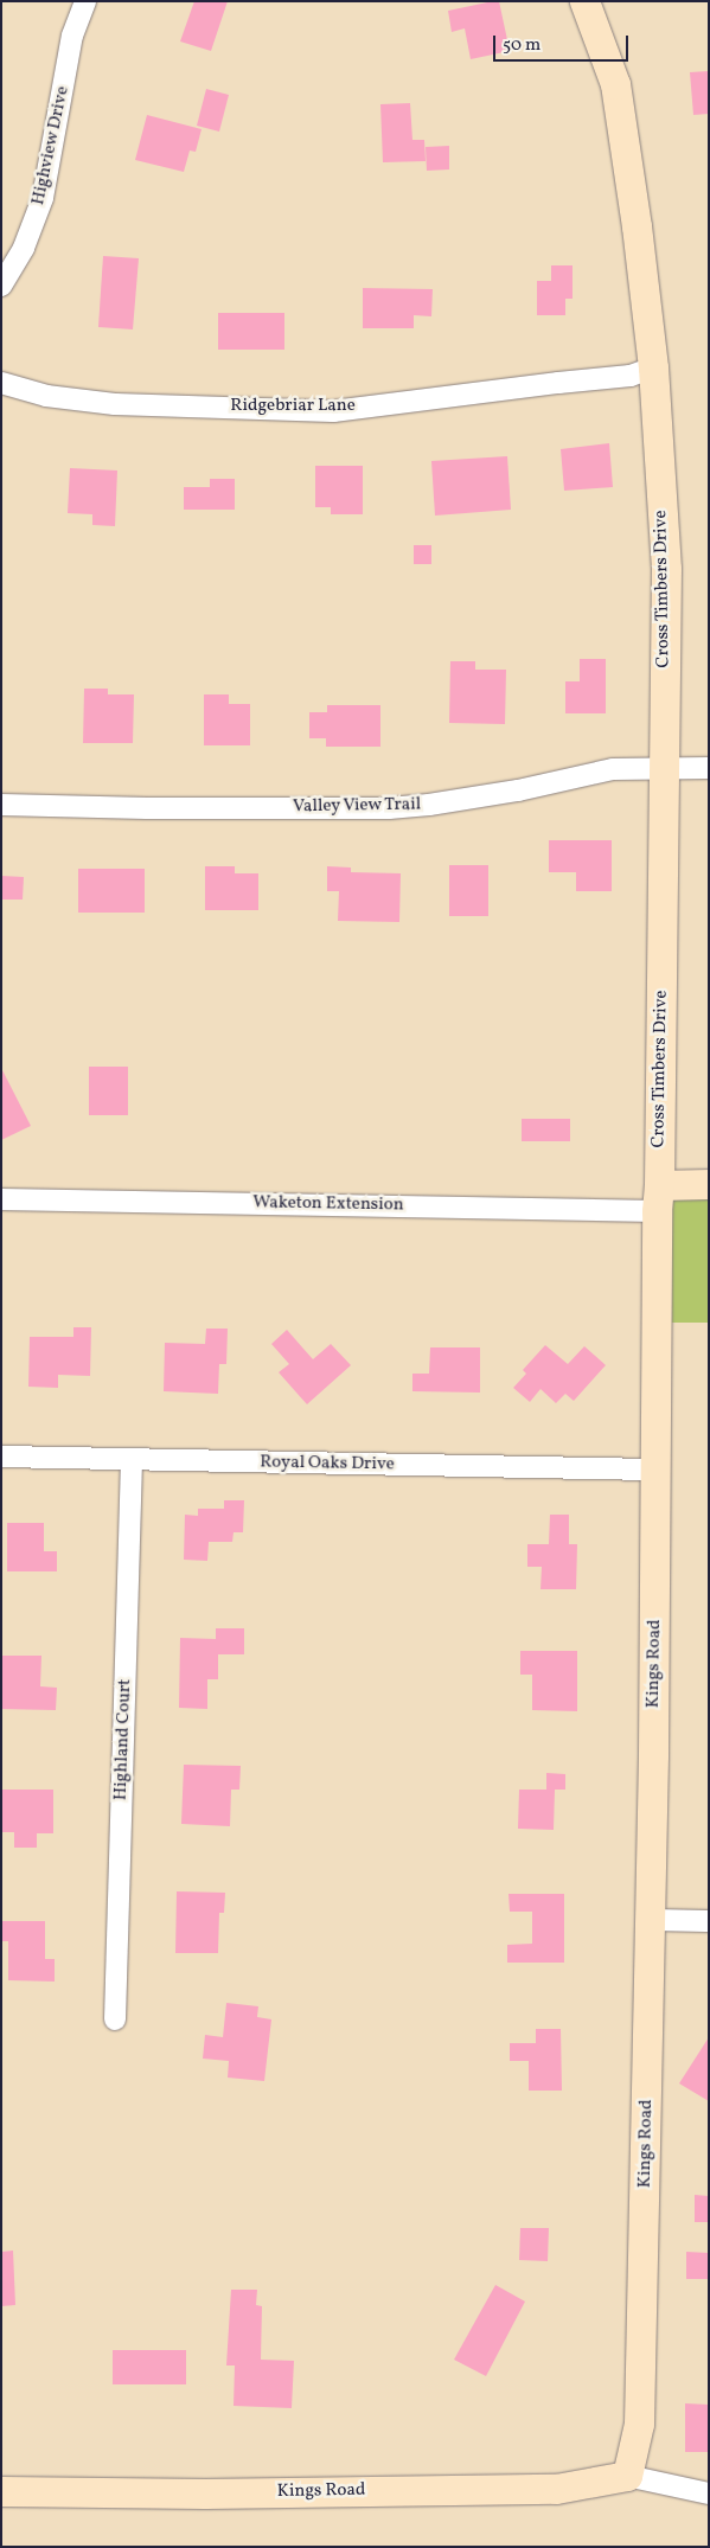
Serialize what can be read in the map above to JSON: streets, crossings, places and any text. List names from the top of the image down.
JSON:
{
  "streets": {
    "street": [
      "Highview Drive",
      "Ridgebriar Lane",
      "Cross Timbers Drive",
      "Valley View Trail",
      "Waketon Extension",
      "Royal Oaks Drive",
      "Kings Road",
      "Highland Court"
    ]
  },
  "crossings": [
    ["Ridgebriar Lane", "Cross Timbers Drive"],
    ["Cross Timbers Drive", "Valley View Trail"],
    ["Cross Timbers Drive", "Waketon Extension"],
    ["Cross Timbers Drive", "Kings Road"],
    ["Waketon Extension", "Kings Road"],
    ["Royal Oaks Drive", "Kings Road"],
    ["Royal Oaks Drive", "Highland Court"]
  ],
  "scale_bar": "50 m"
}
